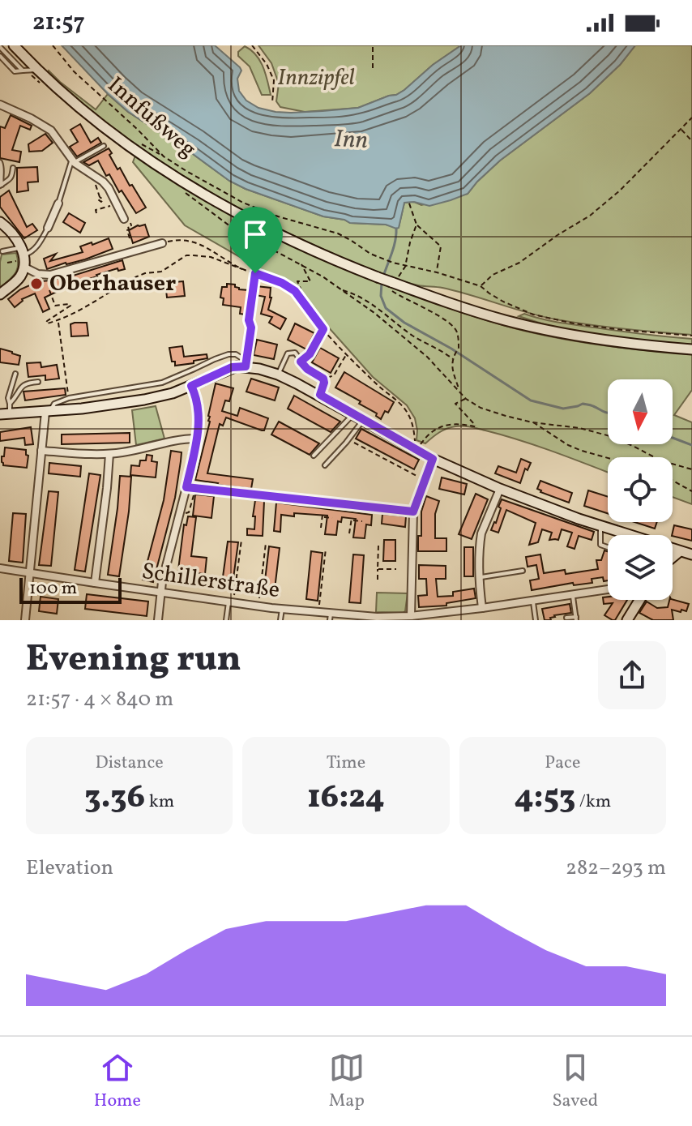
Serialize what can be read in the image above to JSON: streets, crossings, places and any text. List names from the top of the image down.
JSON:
{
  "streets": {
    "street": ["Schillerstraße"],
    "path": ["Innfußweg"]
  },
  "water": ["Inn"],
  "parks": ["Innzipfel"],
  "places": ["Oberhauser"],
  "scale_bar": "100 m",
  "north": "bottom",
  "page": {
    "status": "21:57",
    "scale": "100 m",
    "heading": ["Evening run", "21:57 · 4 × 840 m"],
    "stats": [
      ["Distance", "3.36 km"],
      ["Time", "16:24"],
      ["Pace", "4:53 /km"]
    ],
    "chart": ["Elevation", "282–293 m"],
    "tabs": ["Home", "Map", "Saved"]
  }
}
